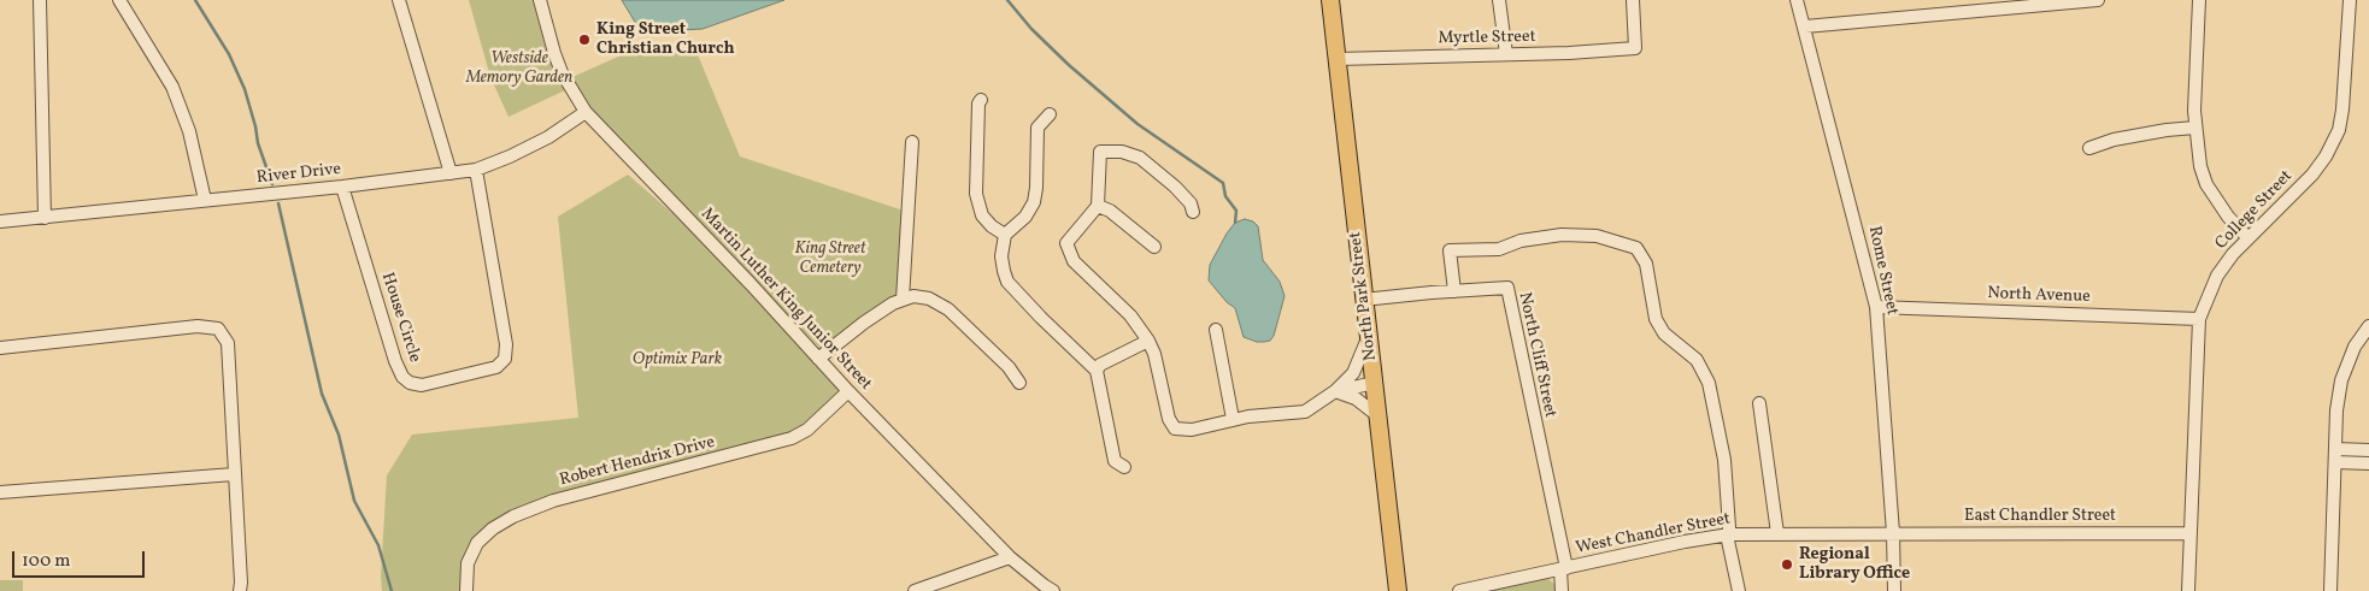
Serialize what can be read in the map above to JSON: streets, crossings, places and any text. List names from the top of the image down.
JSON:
{
  "streets": {
    "main road": ["North Park Street"],
    "street": [
      "Myrtle Street",
      "River Drive",
      "College Street",
      "Rome Street",
      "North Avenue",
      "Martin Luther King Junior Street",
      "House Circle",
      "North Cliff Street",
      "Robert Hendrix Drive",
      "East Chandler Street",
      "West Chandler Street"
    ]
  },
  "crossings": [
    ["Myrtle Street", "North Park Street"],
    ["River Drive", "Martin Luther King Junior Street"],
    ["River Drive", "House Circle"],
    ["College Street", "North Avenue"],
    ["College Street", "East Chandler Street"],
    ["Rome Street", "North Avenue"],
    ["Rome Street", "East Chandler Street"],
    ["Rome Street", "West Chandler Street"],
    ["North Park Street", "North Cliff Street"],
    ["Martin Luther King Junior Street", "Robert Hendrix Drive"],
    ["North Cliff Street", "West Chandler Street"],
    ["East Chandler Street", "West Chandler Street"]
  ],
  "parks": ["Westside Memory Garden", "King Street Cemetery", "Optimix Park"],
  "places": ["King Street Christian Church", "Regional Library Office"],
  "scale_bar": "100 m"
}
